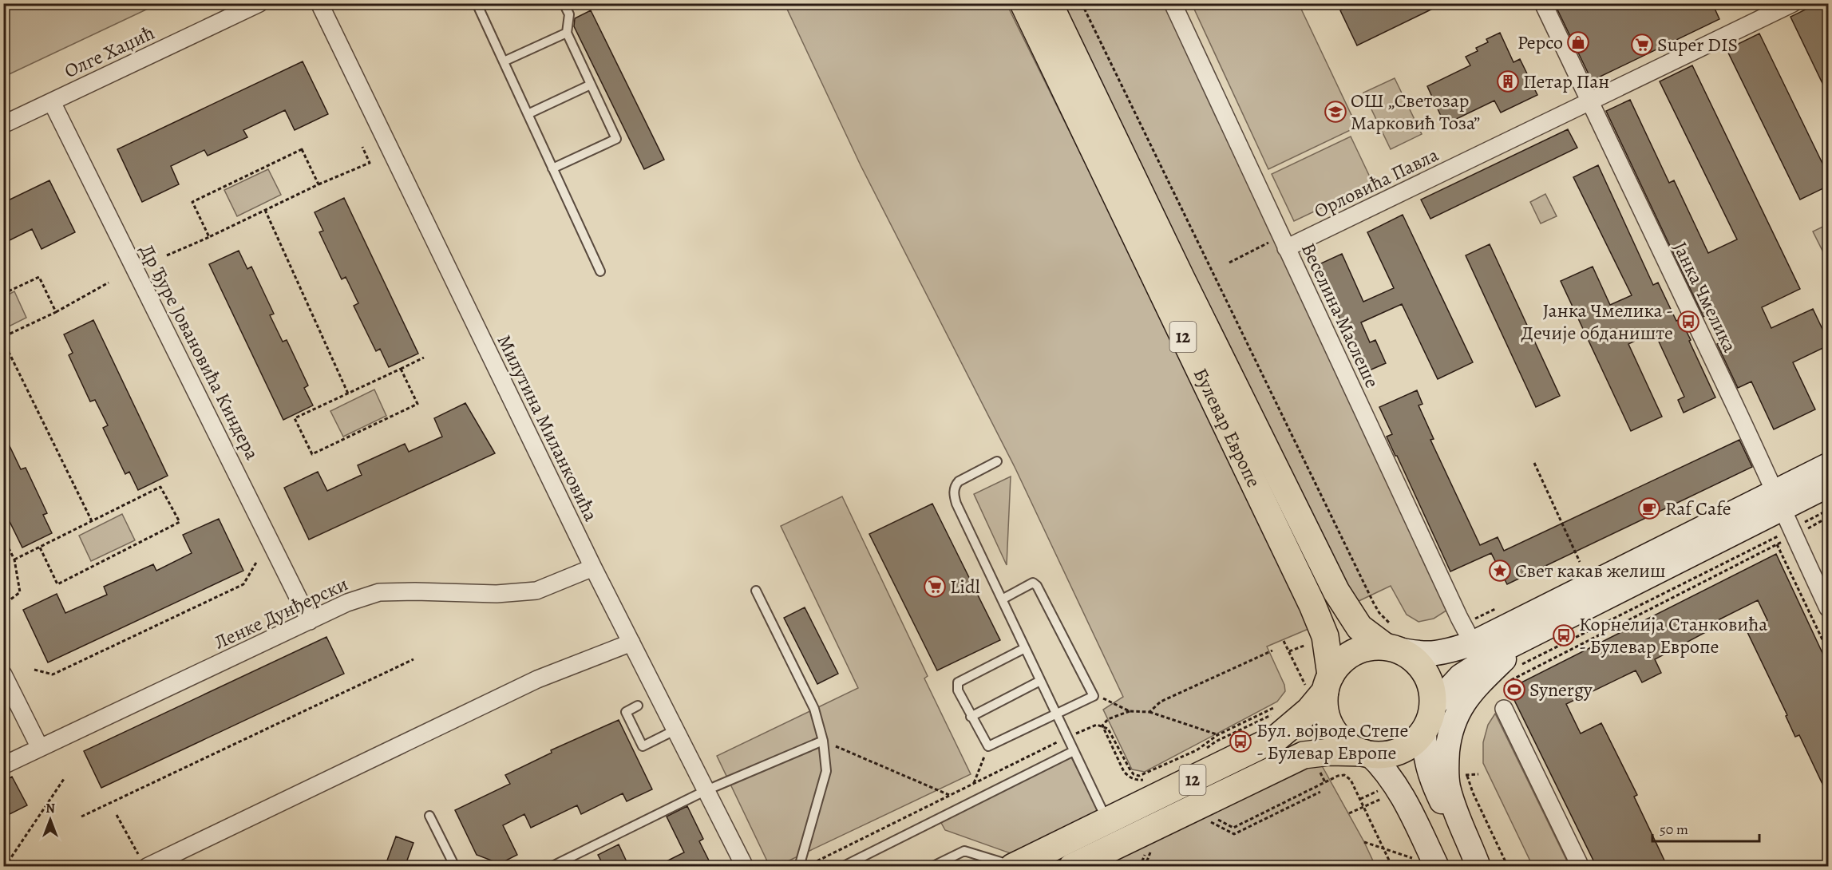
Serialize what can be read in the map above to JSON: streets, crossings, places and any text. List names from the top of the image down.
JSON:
{
  "streets": {
    "main road": ["12", "Булевар Европе"],
    "street": [
      "Олге Хаџић",
      "Орловића Павла",
      "Јанка Чмелика",
      "Веселина Маслеше",
      "Др Ђуре Јовановића Киндера",
      "Милутина Миланковића",
      "Ленке Дунђерски"
    ]
  },
  "crossings": [
    ["Олге Хаџић", "Др Ђуре Јовановића Киндера"],
    ["Орловића Павла", "Јанка Чмелика"],
    ["Орловића Павла", "Веселина Маслеше"],
    ["12", "Булевар Европе"],
    ["Др Ђуре Јовановића Киндера", "Ленке Дунђерски"],
    ["Милутина Миланковића", "Ленке Дунђерски"]
  ],
  "places": {
    "shop": ["Pepco"],
    "supermarket": ["Super DIS", "Lidl"],
    "building": ["Петар Пан"],
    "school or university": ["ОШ „Светозар Марковић Тоза”"],
    "bus stop": ["Јанка Чмелика - Дечије обданиште", "Корнелија Станковића - Булевар Европе", "Бул. војводе Степе - Булевар Европе"],
    "cafe": ["Raf Cafe"],
    "place": ["Свет какав желиш"],
    "sports": ["Synergy"]
  },
  "scale_bar": "50 m",
  "north": "top"
}
